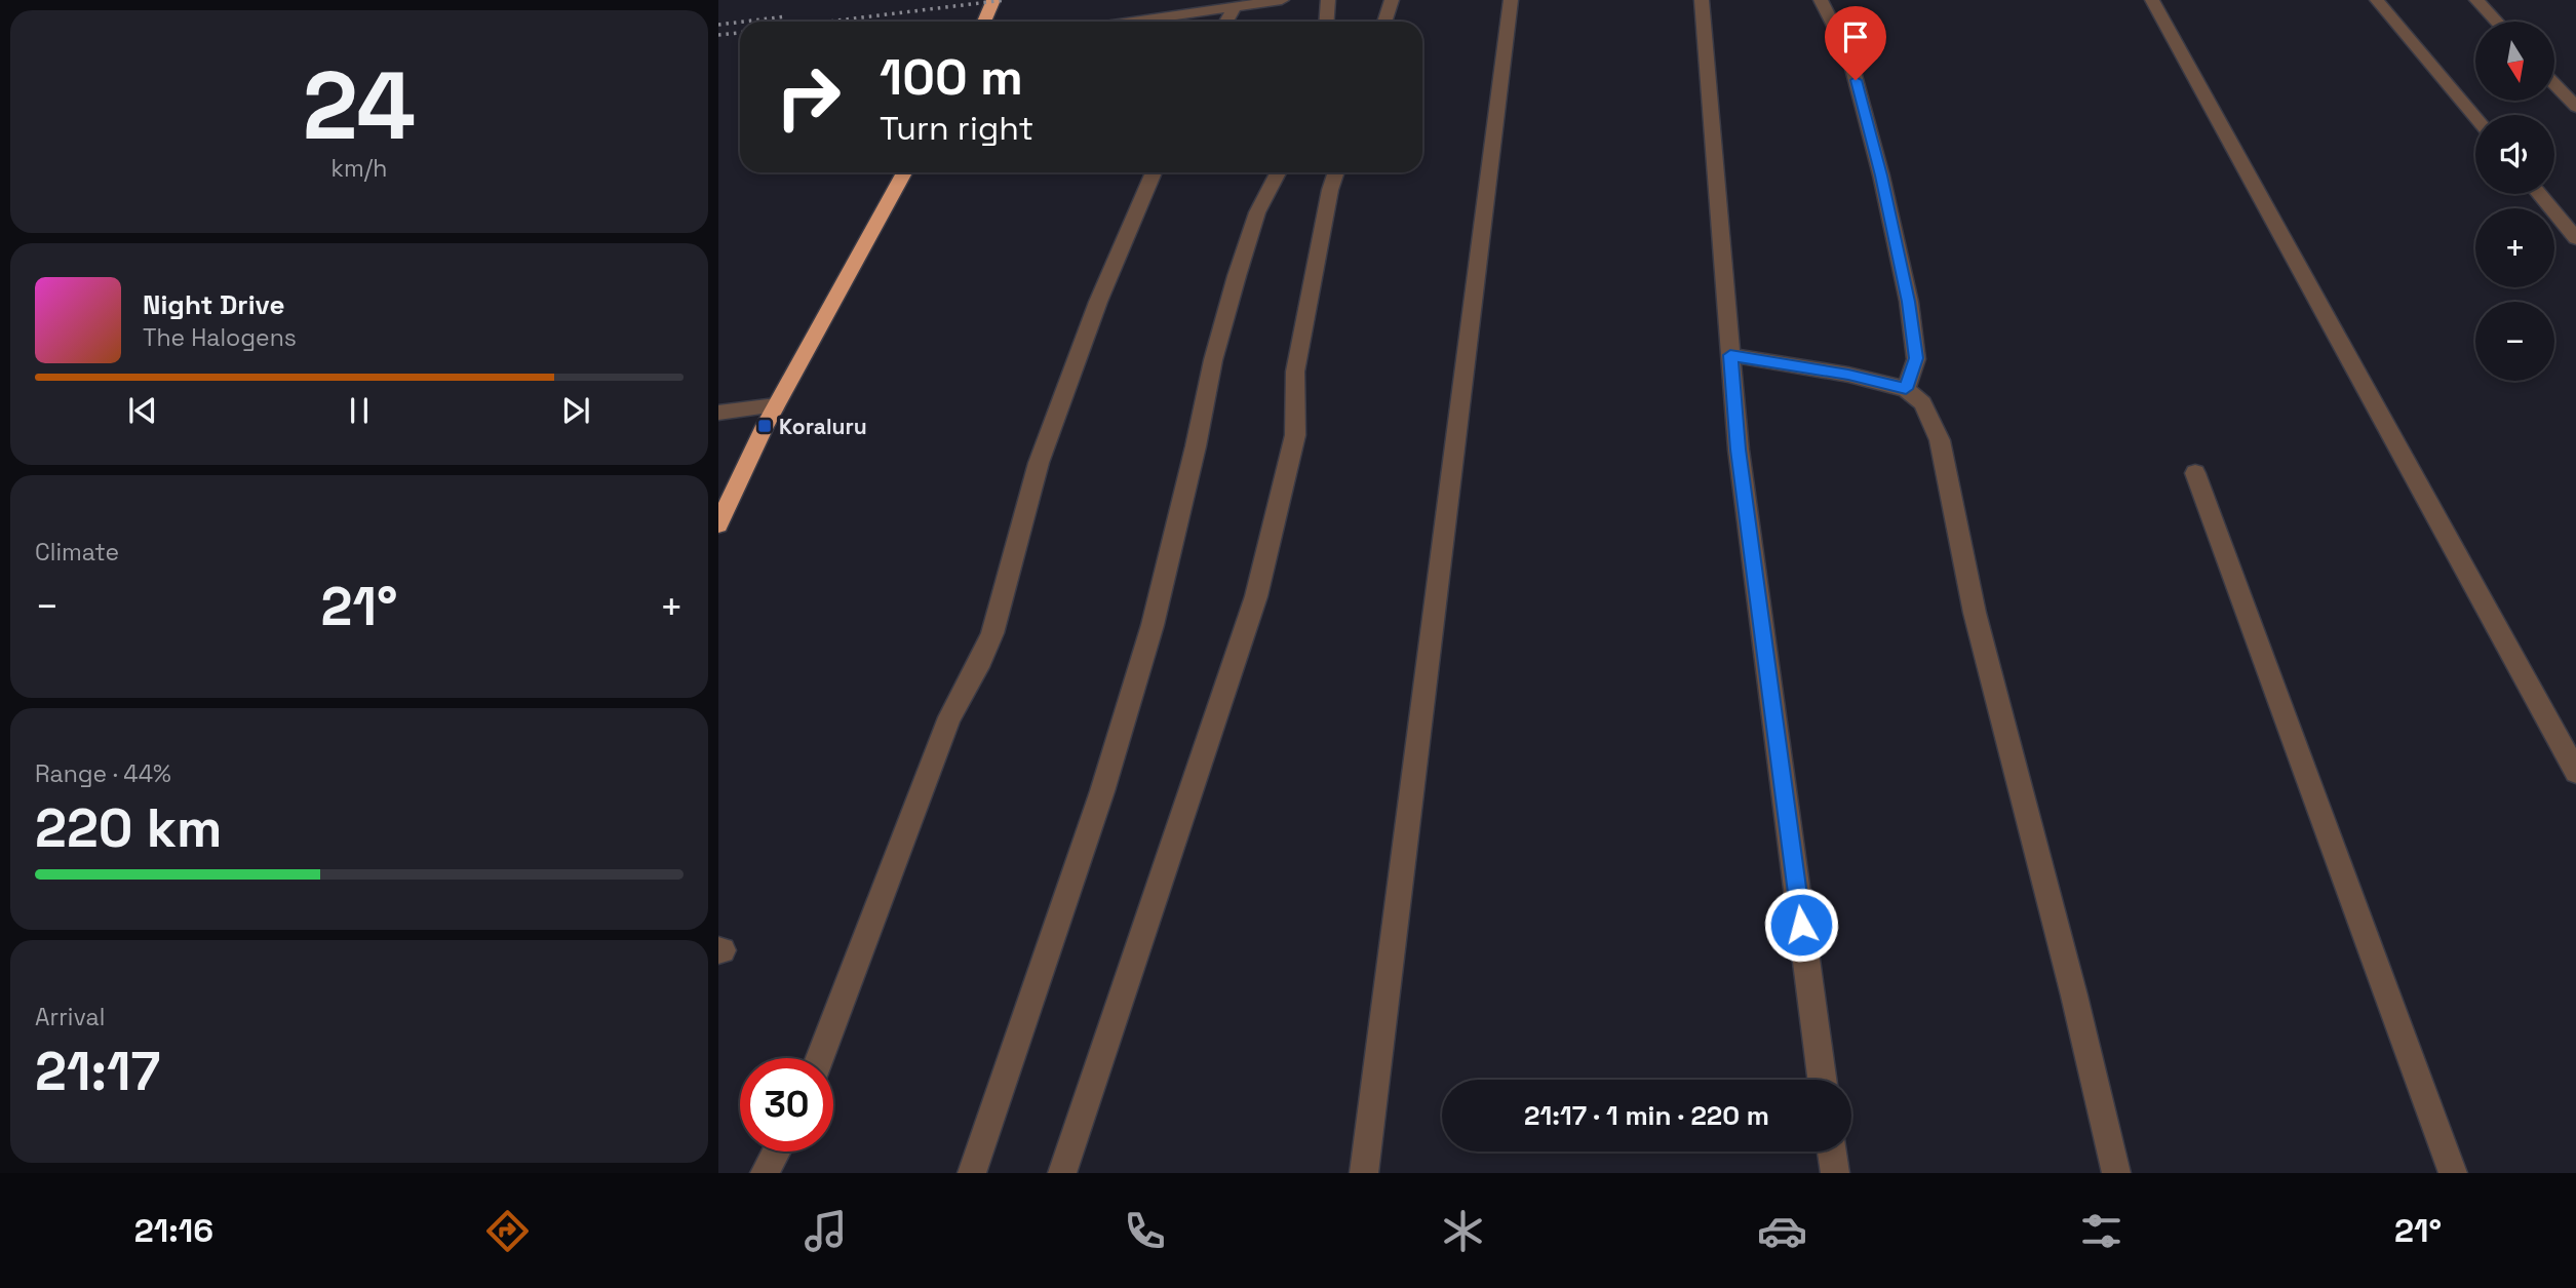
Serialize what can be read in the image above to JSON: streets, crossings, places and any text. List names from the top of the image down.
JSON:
{
  "places": {
    "transit": ["Koraluru"]
  },
  "north": "bottom",
  "page": {
    "tile": [
      ["24", "km/h"],
      "Climate",
      ["Range · 44%", "220 km"],
      ["Arrival", "21:17"]
    ],
    "map_buttons": ["+", "−"],
    "turn": ["100 m", "Turn right"],
    "song": ["Night Drive", "The Halogens"],
    "heat": ["−", "21°", "+"],
    "limit": "30",
    "trip": "21:17 · 1 min · 220 m",
    "tabs": ["21:16", "21°"]
  }
}
